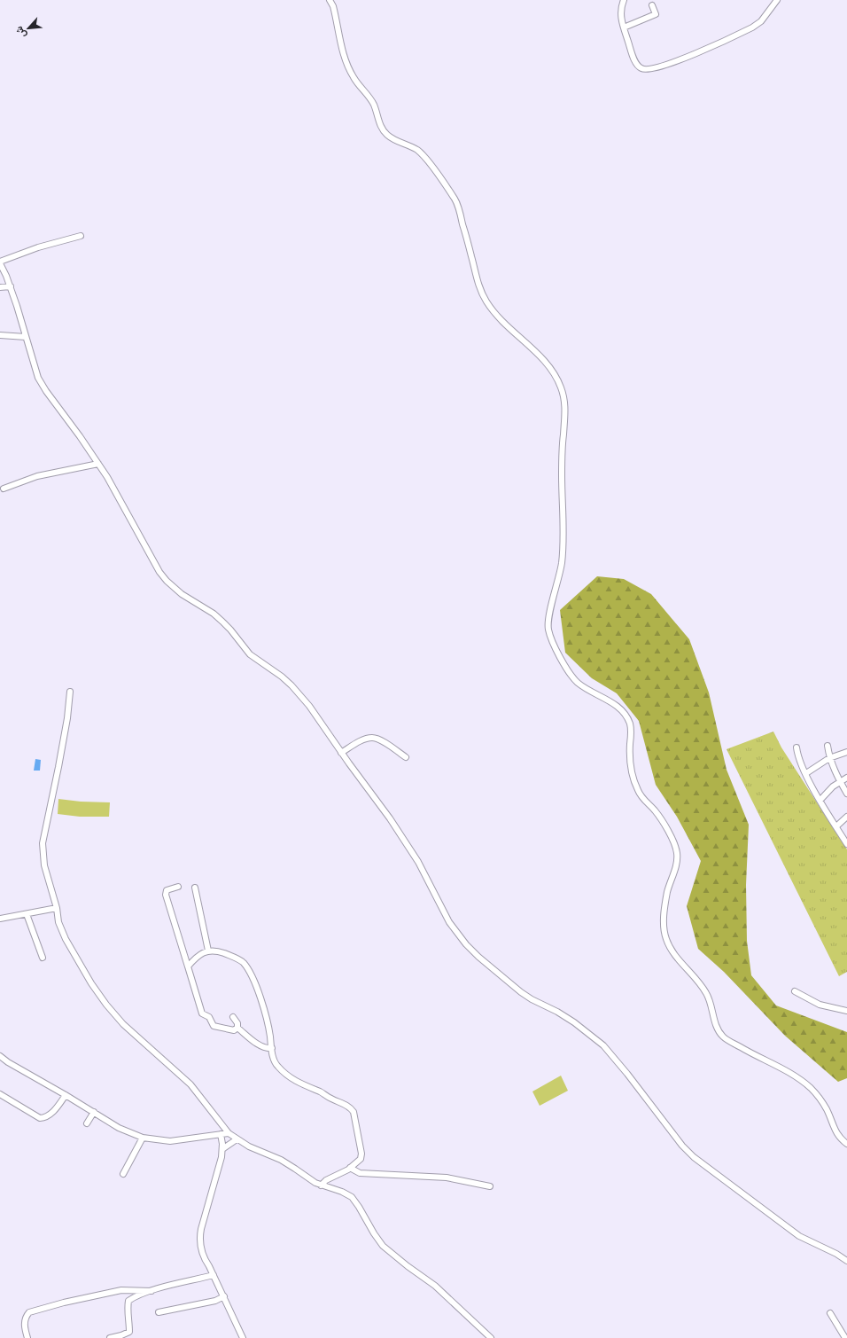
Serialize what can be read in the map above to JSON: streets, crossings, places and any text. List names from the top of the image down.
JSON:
{
  "north": "bottom left"
}
